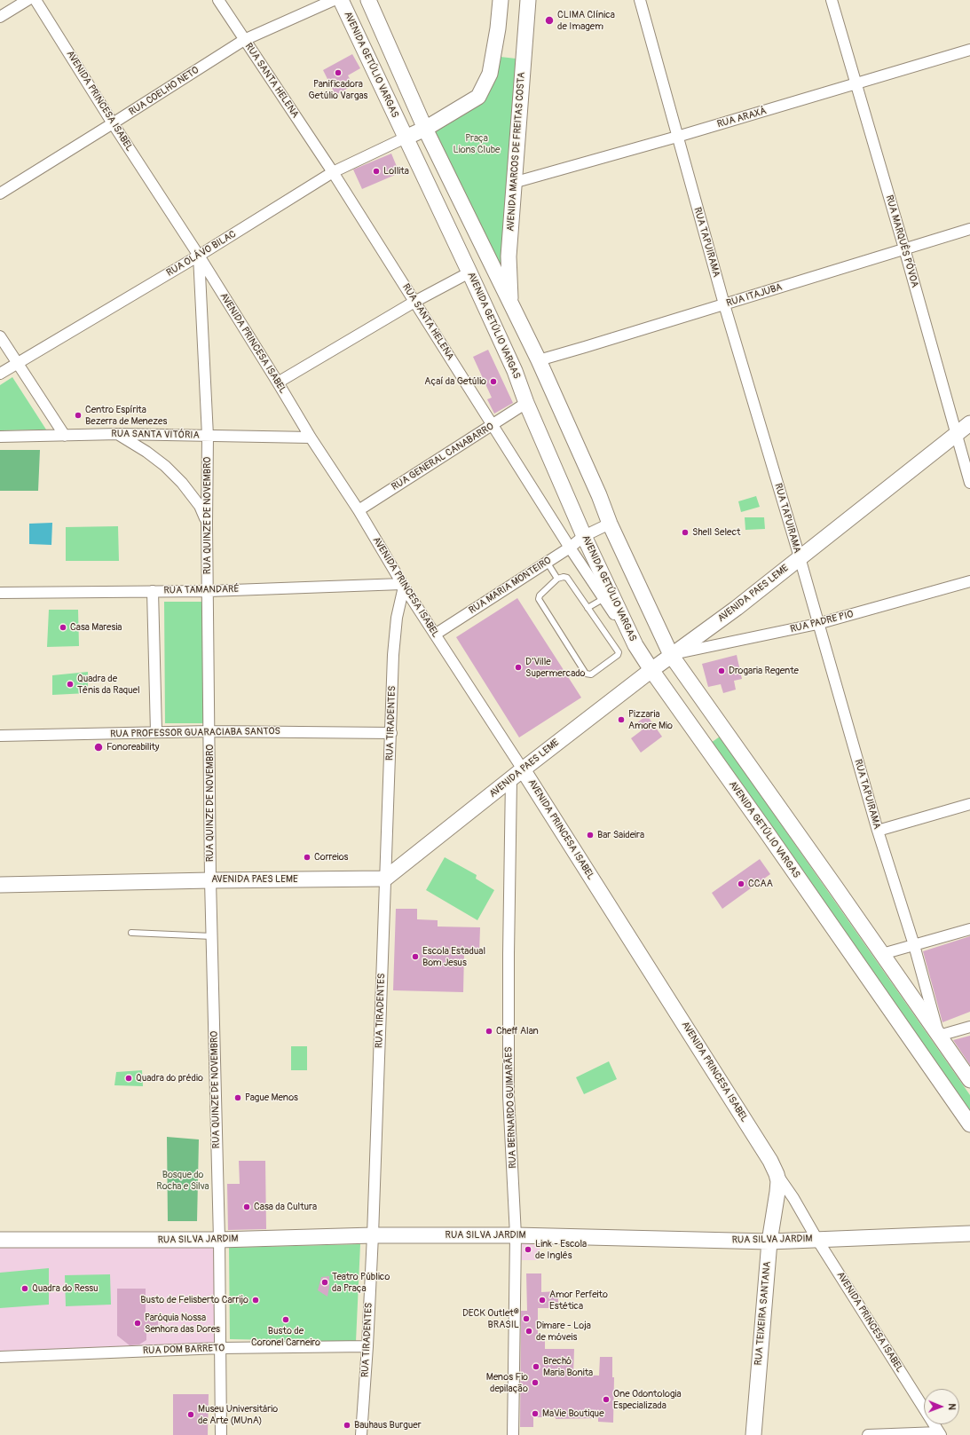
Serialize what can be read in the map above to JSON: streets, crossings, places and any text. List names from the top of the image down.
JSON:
{
  "streets": {
    "main road": [
      "AVENIDA GETÚLIO VARGAS",
      "AVENIDA PRINCESA ISABEL",
      "AVENIDA MARCOS DE FREITAS COSTA",
      "AVENIDA PAES LEME",
      "RUA SILVA JARDIM",
      "RUA TEIXEIRA SANTANA"
    ],
    "street": [
      "RUA SANTA HELENA",
      "RUA COELHO NETO",
      "RUA ARAXÁ",
      "RUA MARQUÊS PÓVOA",
      "RUA TAPUIRAMA",
      "RUA OLÁVO BILAC",
      "RUA ITAJUBA",
      "RUA SANTA VITÓRIA",
      "RUA GENERAL CANABARRO",
      "RUA QUINZE DE NOVEMBRO",
      "RUA MARIA MONTEIRO",
      "RUA TAMANDARÉ",
      "RUA PADRE PIO",
      "RUA TIRADENTES",
      "RUA PROFESSOR GUARACIABA SANTOS",
      "RUA BERNARDO GUIMARÃES",
      "RUA DOM BARRETO"
    ]
  },
  "crossings": [
    ["AVENIDA GETÚLIO VARGAS", "RUA SANTA HELENA"],
    ["AVENIDA GETÚLIO VARGAS", "RUA OLÁVO BILAC"],
    ["AVENIDA GETÚLIO VARGAS", "RUA GENERAL CANABARRO"],
    ["AVENIDA GETÚLIO VARGAS", "RUA MARIA MONTEIRO"],
    ["AVENIDA GETÚLIO VARGAS", "AVENIDA PAES LEME"],
    ["RUA SANTA HELENA", "RUA COELHO NETO"],
    ["RUA SANTA HELENA", "RUA OLÁVO BILAC"],
    ["RUA SANTA HELENA", "RUA GENERAL CANABARRO"],
    ["RUA SANTA HELENA", "RUA MARIA MONTEIRO"],
    ["RUA COELHO NETO", "AVENIDA PRINCESA ISABEL"],
    ["AVENIDA PRINCESA ISABEL", "RUA OLÁVO BILAC"],
    ["AVENIDA PRINCESA ISABEL", "RUA SANTA VITÓRIA"],
    ["AVENIDA PRINCESA ISABEL", "RUA GENERAL CANABARRO"],
    ["AVENIDA PRINCESA ISABEL", "RUA QUINZE DE NOVEMBRO"],
    ["AVENIDA PRINCESA ISABEL", "RUA MARIA MONTEIRO"],
    ["AVENIDA PRINCESA ISABEL", "RUA TAMANDARÉ"],
    ["AVENIDA PRINCESA ISABEL", "AVENIDA PAES LEME"],
    ["AVENIDA PRINCESA ISABEL", "RUA TIRADENTES"],
    ["AVENIDA PRINCESA ISABEL", "RUA SILVA JARDIM"],
    ["AVENIDA PRINCESA ISABEL", "RUA TEIXEIRA SANTANA"],
    ["RUA ARAXÁ", "AVENIDA MARCOS DE FREITAS COSTA"],
    ["RUA ARAXÁ", "RUA MARQUÊS PÓVOA"],
    ["RUA ARAXÁ", "RUA TAPUIRAMA"],
    ["RUA MARQUÊS PÓVOA", "RUA ITAJUBA"],
    ["RUA MARQUÊS PÓVOA", "AVENIDA PAES LEME"],
    ["RUA TAPUIRAMA", "RUA ITAJUBA"],
    ["RUA TAPUIRAMA", "AVENIDA PAES LEME"],
    ["RUA TAPUIRAMA", "RUA PADRE PIO"],
    ["RUA OLÁVO BILAC", "RUA QUINZE DE NOVEMBRO"],
    ["RUA SANTA VITÓRIA", "RUA QUINZE DE NOVEMBRO"],
    ["RUA QUINZE DE NOVEMBRO", "RUA TAMANDARÉ"],
    ["RUA QUINZE DE NOVEMBRO", "AVENIDA PAES LEME"],
    ["RUA QUINZE DE NOVEMBRO", "RUA PROFESSOR GUARACIABA SANTOS"],
    ["RUA QUINZE DE NOVEMBRO", "RUA SILVA JARDIM"],
    ["RUA QUINZE DE NOVEMBRO", "RUA DOM BARRETO"],
    ["RUA TAMANDARÉ", "RUA TIRADENTES"],
    ["AVENIDA PAES LEME", "RUA PADRE PIO"],
    ["AVENIDA PAES LEME", "RUA TIRADENTES"],
    ["AVENIDA PAES LEME", "RUA BERNARDO GUIMARÃES"],
    ["RUA TIRADENTES", "RUA PROFESSOR GUARACIABA SANTOS"],
    ["RUA TIRADENTES", "RUA SILVA JARDIM"],
    ["RUA TIRADENTES", "RUA DOM BARRETO"],
    ["RUA BERNARDO GUIMARÃES", "RUA SILVA JARDIM"],
    ["RUA SILVA JARDIM", "RUA TEIXEIRA SANTANA"]
  ],
  "parks": ["Praça Lions Clube", "Bosque do Rocha e Silva"],
  "places": [
    "CLIMA Clínica de Imagem",
    "Panificadora Getúlio Vargas",
    "Lollita",
    "Açaí da Getúlio",
    "Centro Espírita Bezerra de Menezes",
    "Shell Select",
    "Casa Maresia",
    "D’Ville Supermercado",
    "Drogaria Regente",
    "Quadra de Tênis da Raquel",
    "Pizzaria Amore Mio",
    "Fonoreability",
    "Bar Saideira",
    "Correios",
    "CCAA",
    "Escola Estadual Bom Jesus",
    "Cheff Alan",
    "Quadra do prédio",
    "Pague Menos",
    "Casa da Cultura",
    "Link - Escola de Inglês",
    "Teatro Público da Praça",
    "Quadra do Ressu",
    "Busto de Felisberto Carrijo",
    "Amor Perfeito Estética",
    "DECK Outlet® BRASIL",
    "Busto de Coronel Carneiro",
    "Paróquia Nossa Senhora das Dores",
    "Dimare - Loja de móveis",
    "Brechó Maria Bonita",
    "Menos Fio depilação",
    "One Odontologia Especializada",
    "MaVie Boutique",
    "Museu Universitário de Arte (MUnA)",
    "Bauhaus Burguer"
  ],
  "north": "right"
}
